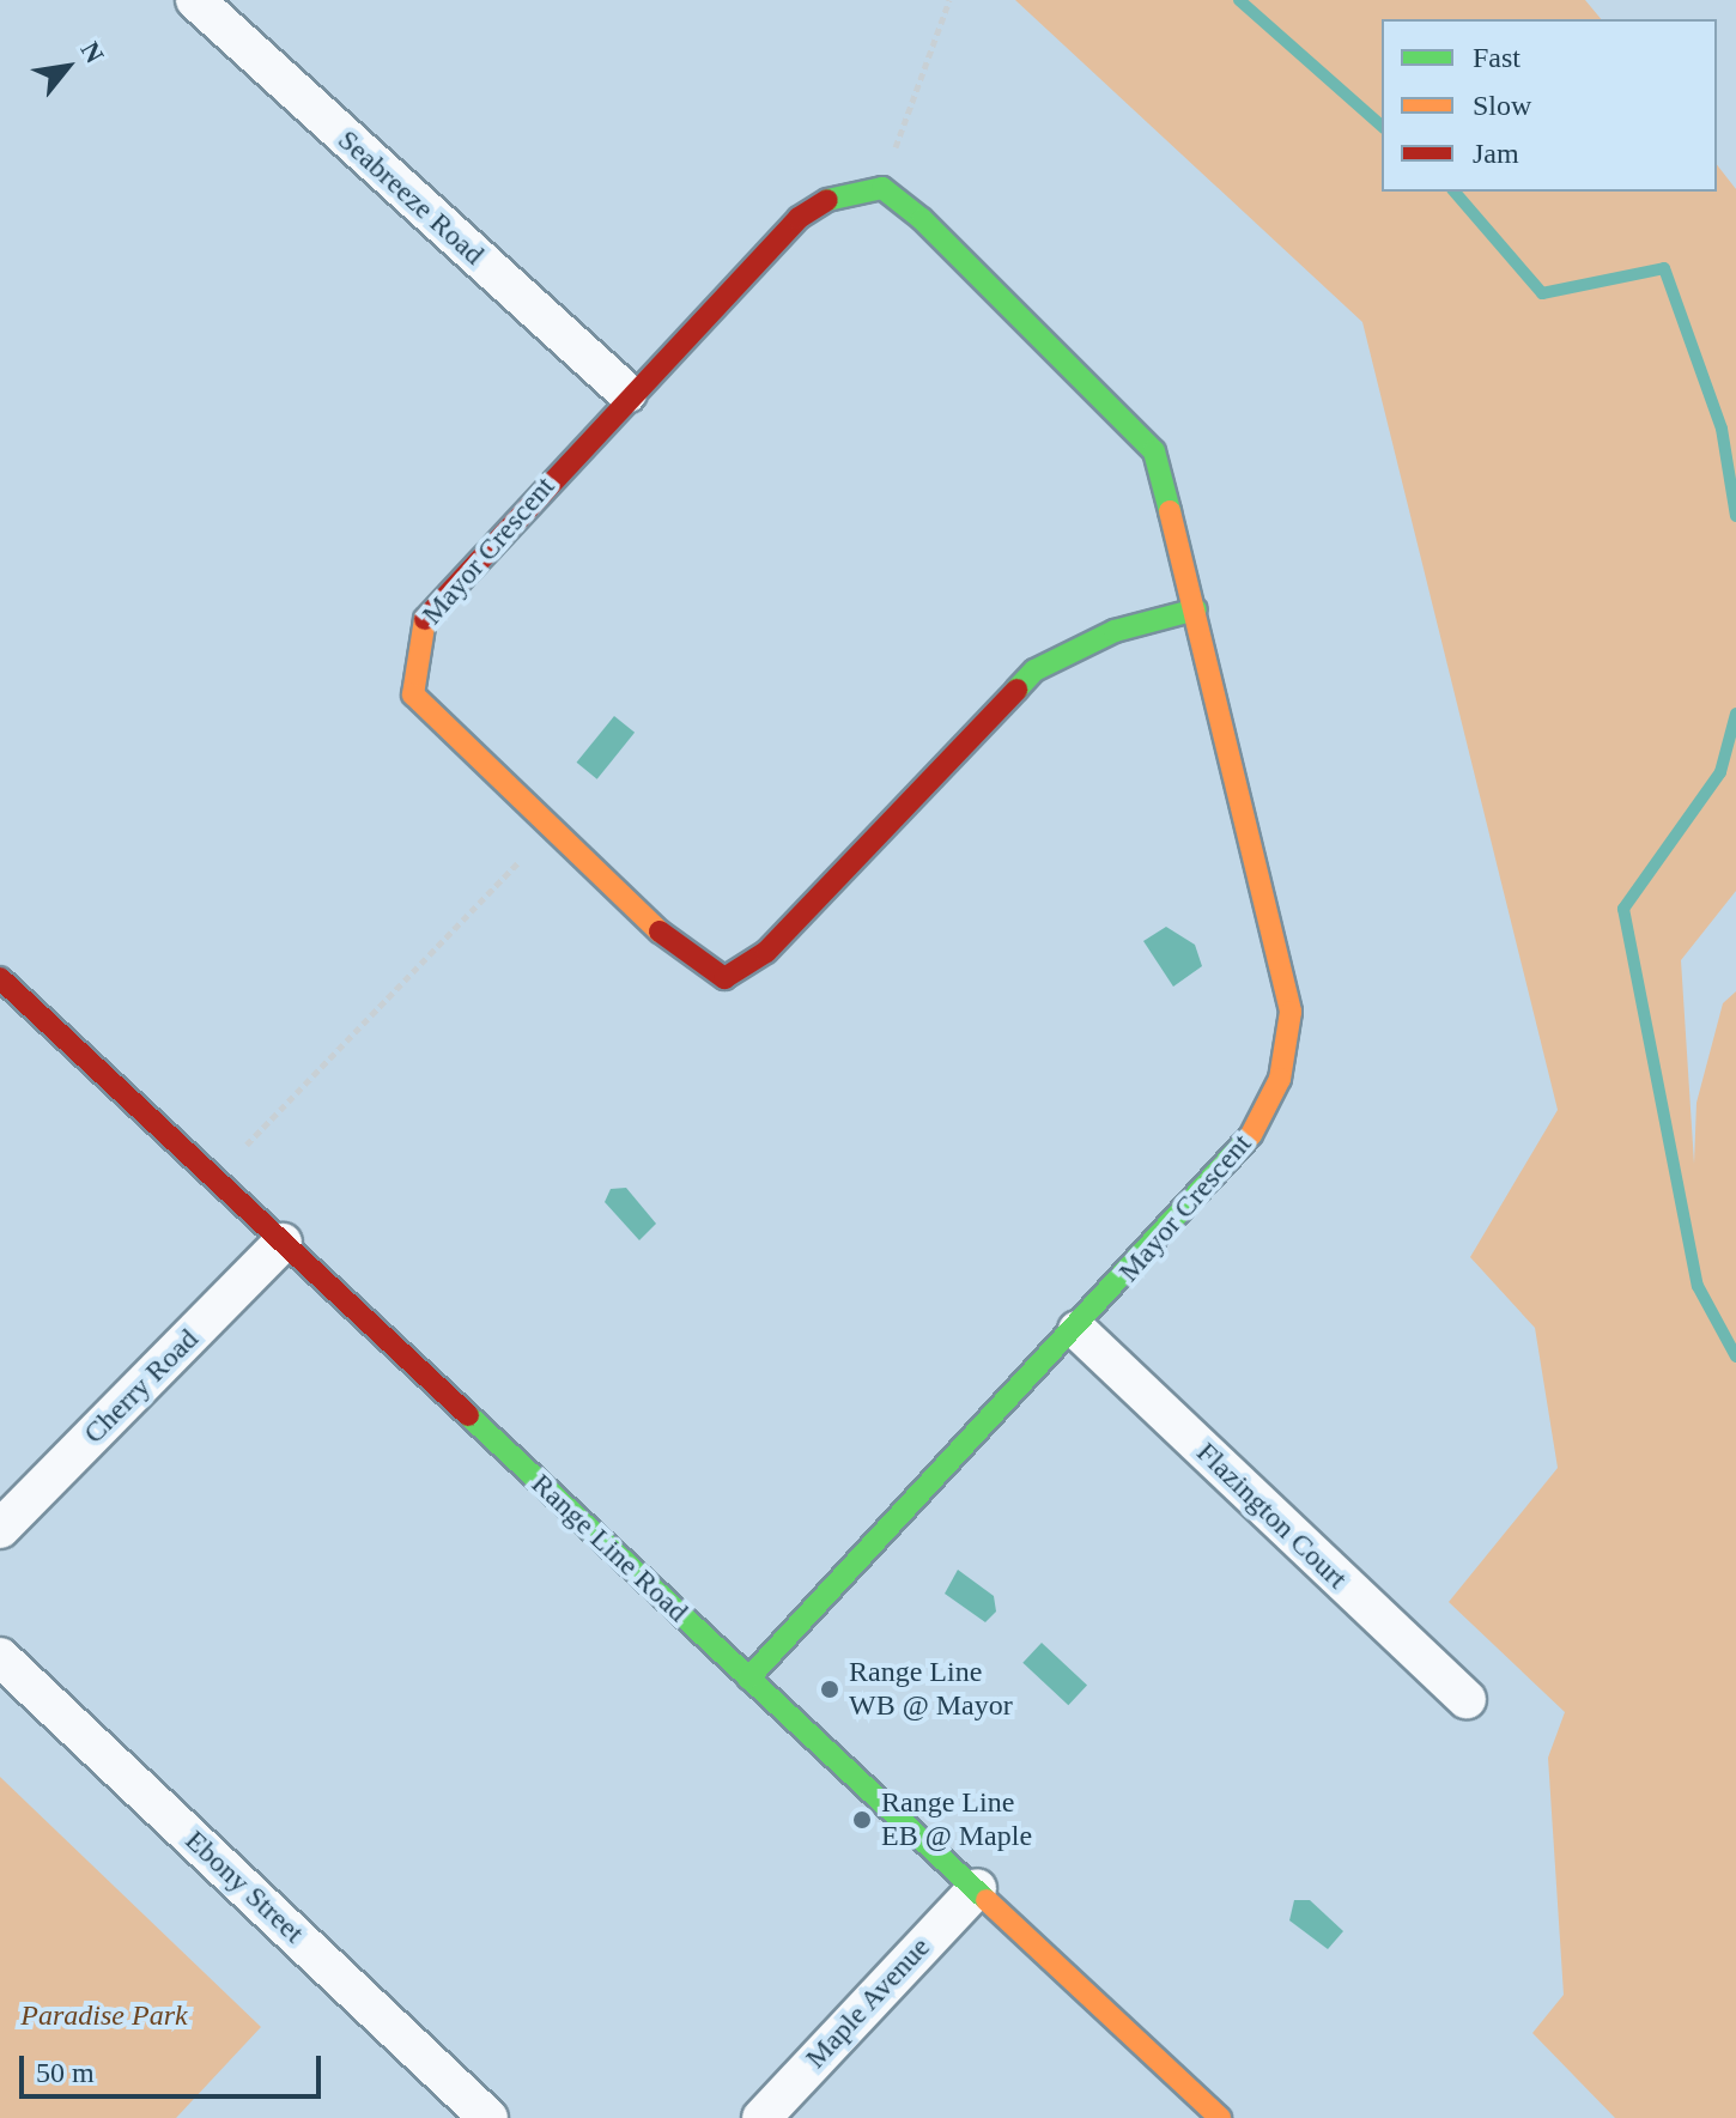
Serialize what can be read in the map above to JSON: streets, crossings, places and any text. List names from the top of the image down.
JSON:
{
  "streets": {
    "street": [
      "Seabreeze Road",
      "Mayor Crescent",
      "Cherry Road",
      "Flazington Court",
      "Range Line Road",
      "Ebony Street",
      "Maple Avenue"
    ]
  },
  "crossings": [
    ["Seabreeze Road", "Mayor Crescent"],
    ["Mayor Crescent", "Flazington Court"],
    ["Mayor Crescent", "Range Line Road"],
    ["Cherry Road", "Range Line Road"],
    ["Range Line Road", "Maple Avenue"]
  ],
  "parks": ["Paradise Park"],
  "places": ["Range Line WB @ Mayor", "Range Line EB @ Maple"],
  "legend": ["Fast", "Slow", "Jam"],
  "scale_bar": "50 m",
  "north": "top right"
}
